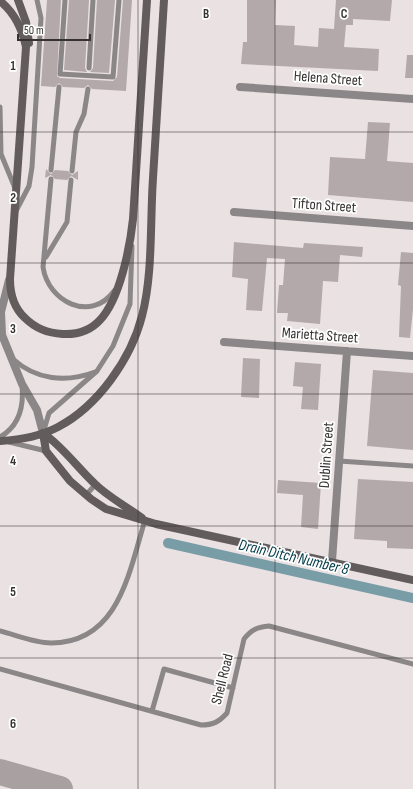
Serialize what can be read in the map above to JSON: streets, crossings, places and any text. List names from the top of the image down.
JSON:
{
  "streets": {
    "street": [
      "Helena Street",
      "Tifton Street",
      "Marietta Street",
      "Dublin Street"
    ],
    "lane": ["Shell Road"]
  },
  "crossings": [
    ["Marietta Street", "Dublin Street"]
  ],
  "water": ["Drain Ditch Number 8"],
  "scale_bar": "50 m",
  "grid": {
    "columns": ["B", "C"],
    "rows": [
      "1",
      "2",
      "3",
      "4",
      "5",
      "6"
    ]
  }
}
